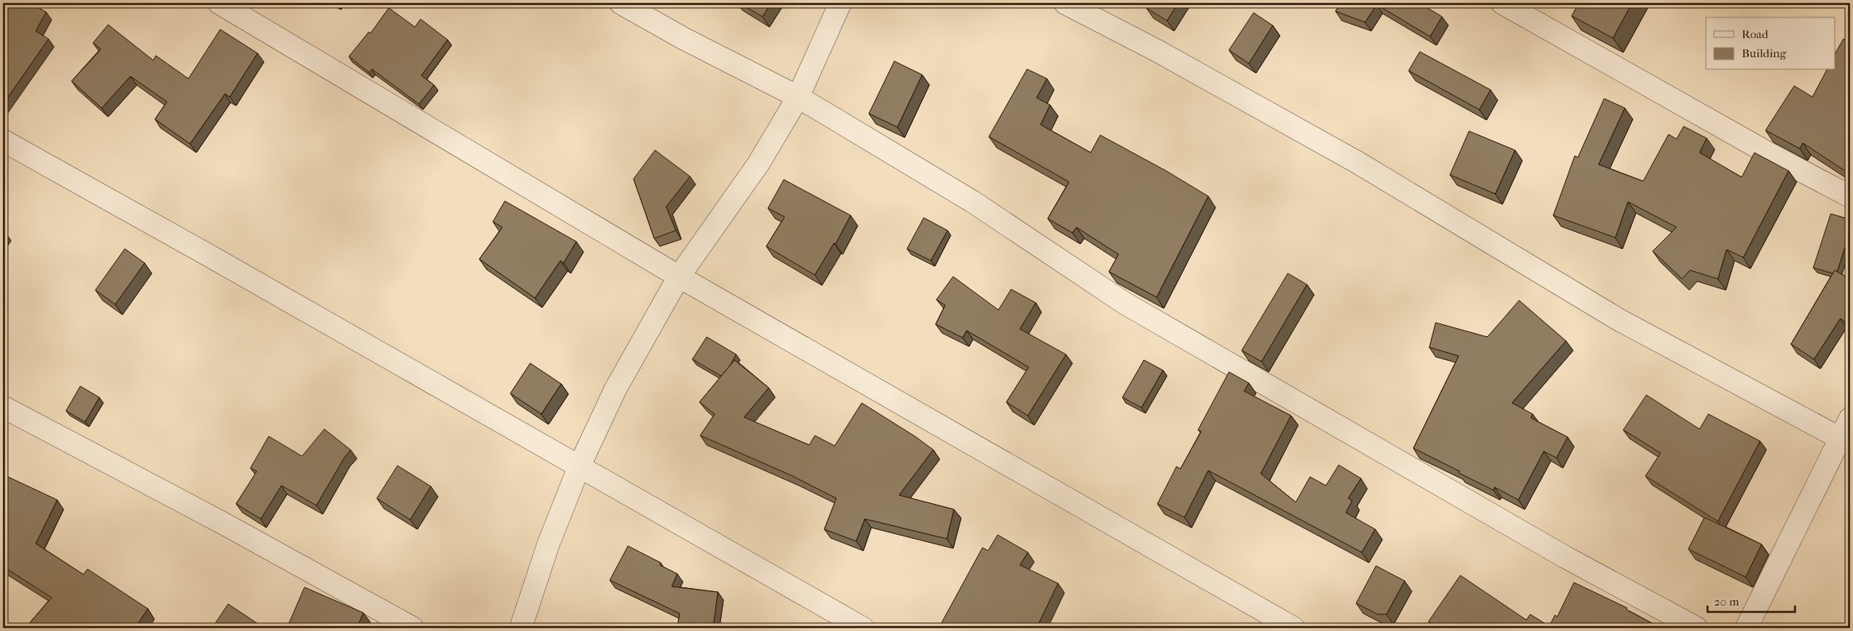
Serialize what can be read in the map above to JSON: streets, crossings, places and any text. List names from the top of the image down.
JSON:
{
  "legend": ["Road", "Building"],
  "scale_bar": "20 m"
}
